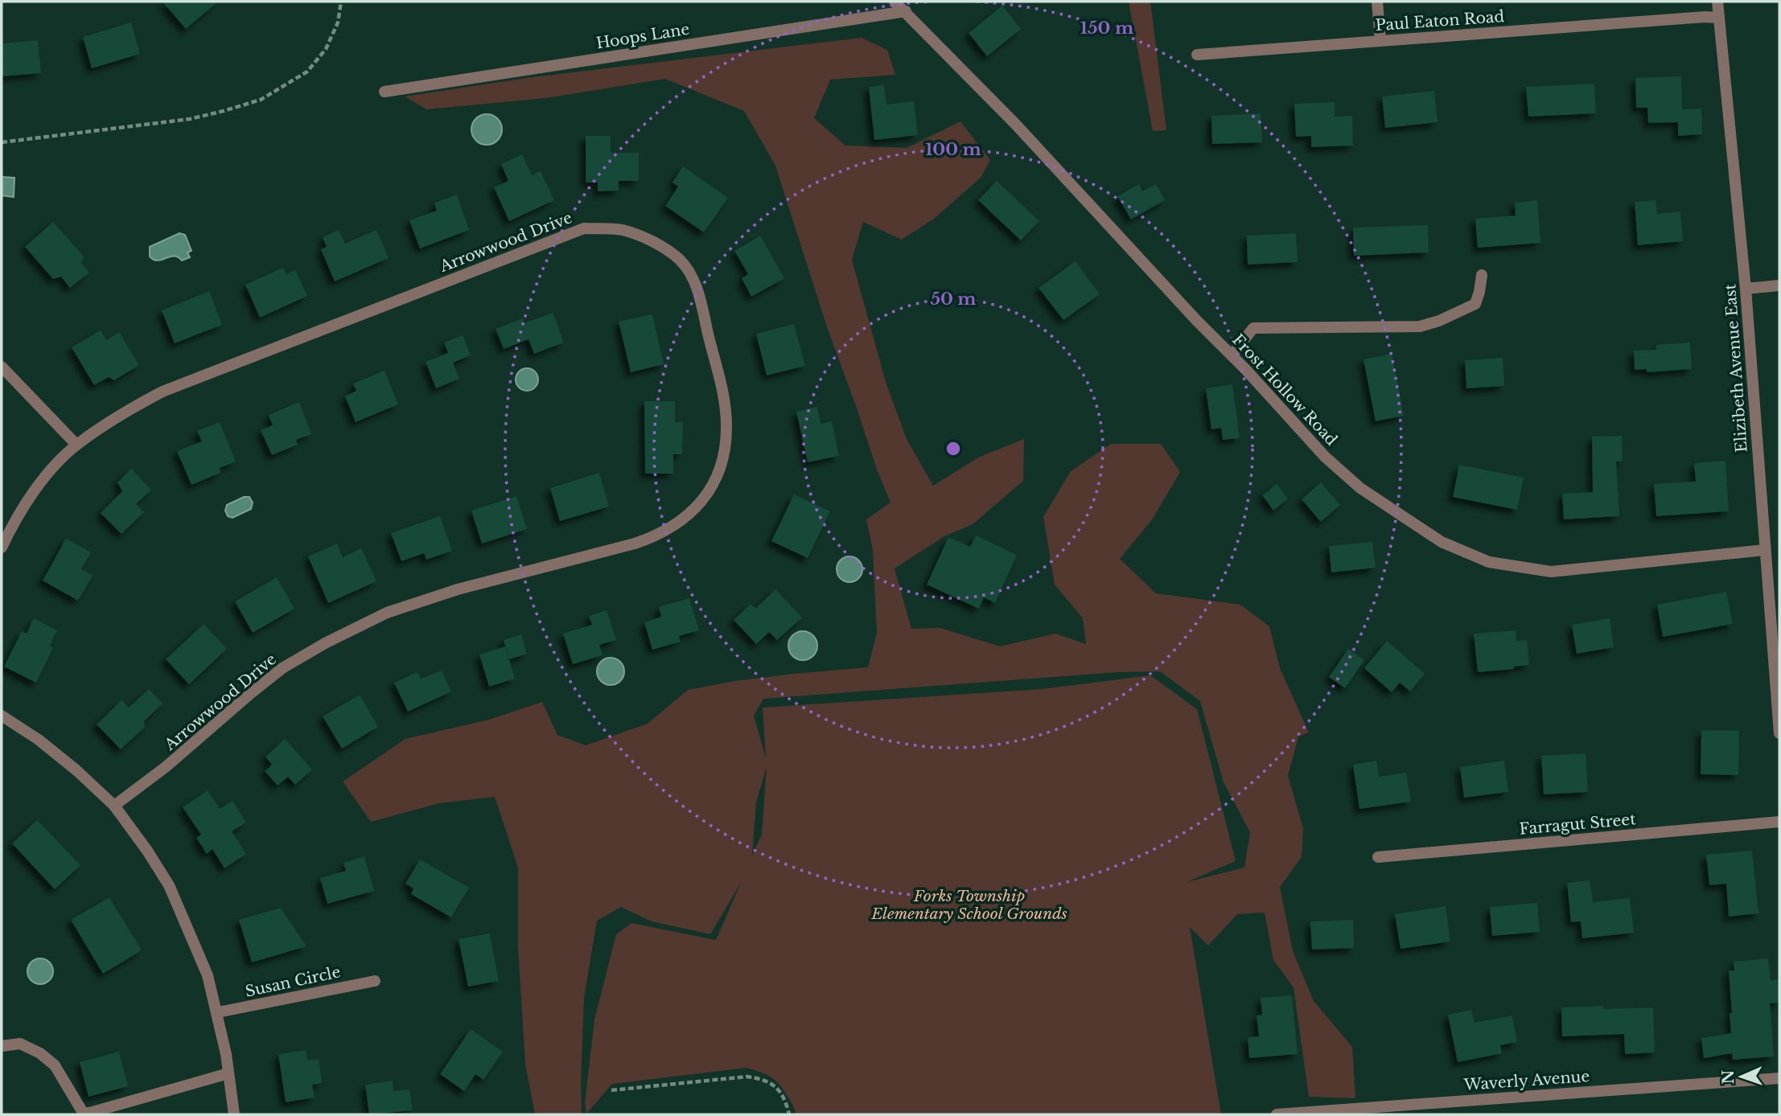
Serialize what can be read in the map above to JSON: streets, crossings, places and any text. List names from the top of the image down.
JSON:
{
  "streets": {
    "street": [
      "Paul Eaton Road",
      "Hoops Lane",
      "Arrowwood Drive",
      "Elizibeth Avenue East",
      "Frost Hollow Road",
      "Farragut Street",
      "Susan Circle",
      "Waverly Avenue"
    ]
  },
  "crossings": [
    ["Paul Eaton Road", "Elizibeth Avenue East"],
    ["Hoops Lane", "Frost Hollow Road"],
    ["Elizibeth Avenue East", "Frost Hollow Road"]
  ],
  "parks": ["Forks Township Elementary School Grounds"],
  "north": "left",
  "rings": ["150 m", "100 m", "50 m"]
}
